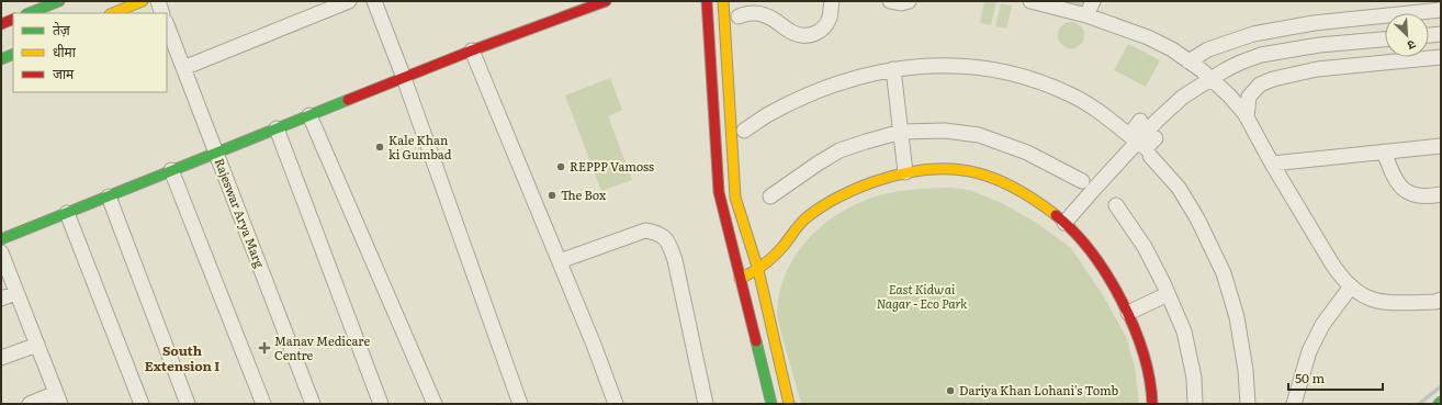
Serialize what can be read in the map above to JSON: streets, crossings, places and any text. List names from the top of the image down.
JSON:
{
  "streets": {
    "street": ["Rajeswar Arya Marg"]
  },
  "districts": ["South Extension I"],
  "parks": ["East Kidwai Nagar - Eco Park"],
  "places": {
    "other": [
      "Kale Khan ki Gumbad",
      "REPPP Vamoss",
      "The Box",
      "Dariya Khan Lohani's Tomb"
    ],
    "health": ["Manav Medicare Centre"]
  },
  "legend": ["तेज़", "धीमा", "जाम"],
  "scale_bar": "50 m",
  "north": "bottom right"
}
